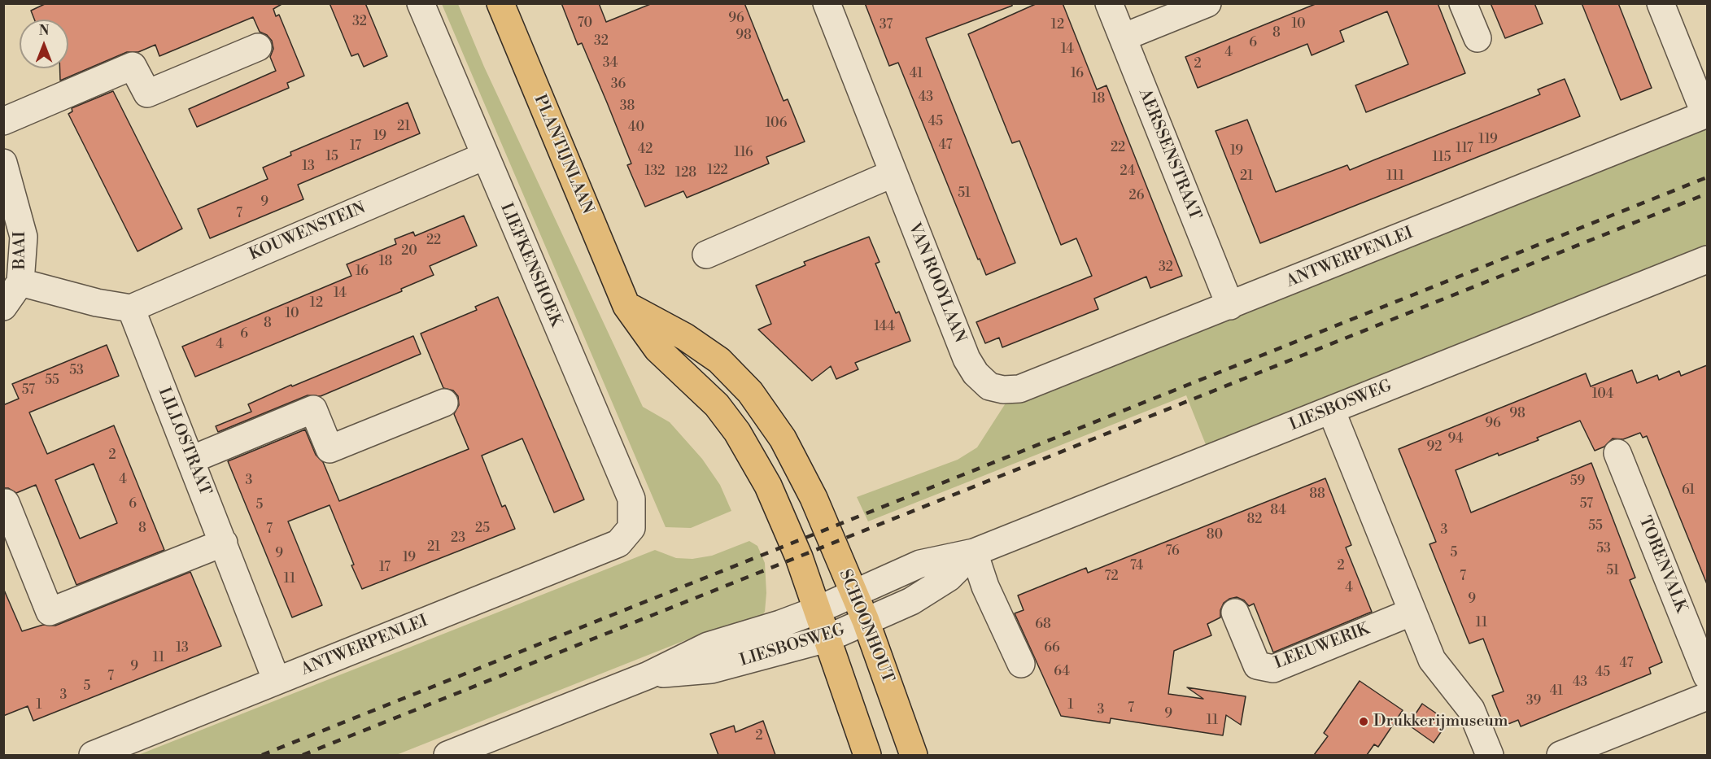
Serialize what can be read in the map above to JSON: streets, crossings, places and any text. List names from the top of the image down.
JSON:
{
  "streets": {
    "main road": ["PLANTIJNLAAN", "SCHOONHOUT"],
    "street": [
      "AERSSENSTRAAT",
      "KOUWENSTEIN",
      "BAAI",
      "ANTWERPENLEI",
      "LIEFKENSHOEK",
      "VAN ROOYLAAN",
      "LIESBOSWEG",
      "LILLOSTRAAT",
      "TORENVALK",
      "LEEUWERIK"
    ]
  },
  "crossings": [
    ["PLANTIJNLAAN", "LIESBOSWEG"],
    ["PLANTIJNLAAN", "SCHOONHOUT"],
    ["AERSSENSTRAAT", "ANTWERPENLEI"],
    ["KOUWENSTEIN", "LIEFKENSHOEK"],
    ["KOUWENSTEIN", "LILLOSTRAAT"],
    ["ANTWERPENLEI", "LIEFKENSHOEK"],
    ["ANTWERPENLEI", "VAN ROOYLAAN"],
    ["ANTWERPENLEI", "LILLOSTRAAT"],
    ["LIESBOSWEG", "SCHOONHOUT"]
  ],
  "places": ["Drukkerijmuseum"],
  "house_numbers": [
    "96",
    "32",
    "70",
    "10",
    "37",
    "12",
    "8",
    "98",
    "32",
    "6",
    "14",
    "4",
    "34",
    "2",
    "41",
    "16",
    "36",
    "43",
    "18",
    "38",
    "45",
    "106",
    "21",
    "40",
    "19",
    "119",
    "47",
    "17",
    "22",
    "117",
    "42",
    "19",
    "116",
    "15",
    "115",
    "13",
    "122",
    "132",
    "24",
    "128",
    "21",
    "111",
    "51",
    "26",
    "9",
    "7",
    "22",
    "20",
    "18",
    "32",
    "16",
    "14",
    "12",
    "10",
    "8",
    "144",
    "6",
    "4",
    "53",
    "55",
    "57",
    "104",
    "98",
    "96",
    "94",
    "92",
    "2",
    "4",
    "3",
    "59",
    "61",
    "88",
    "6",
    "57",
    "5",
    "84",
    "82",
    "55",
    "8",
    "25",
    "7",
    "3",
    "80",
    "23",
    "21",
    "53",
    "76",
    "5",
    "9",
    "19",
    "74",
    "2",
    "17",
    "51",
    "72",
    "7",
    "11",
    "4",
    "9",
    "11",
    "68",
    "13",
    "66",
    "11",
    "47",
    "9",
    "64",
    "45",
    "7",
    "43",
    "5",
    "41",
    "3",
    "39",
    "1",
    "1",
    "7",
    "3",
    "9",
    "11",
    "2"
  ],
  "north": "top"
}
